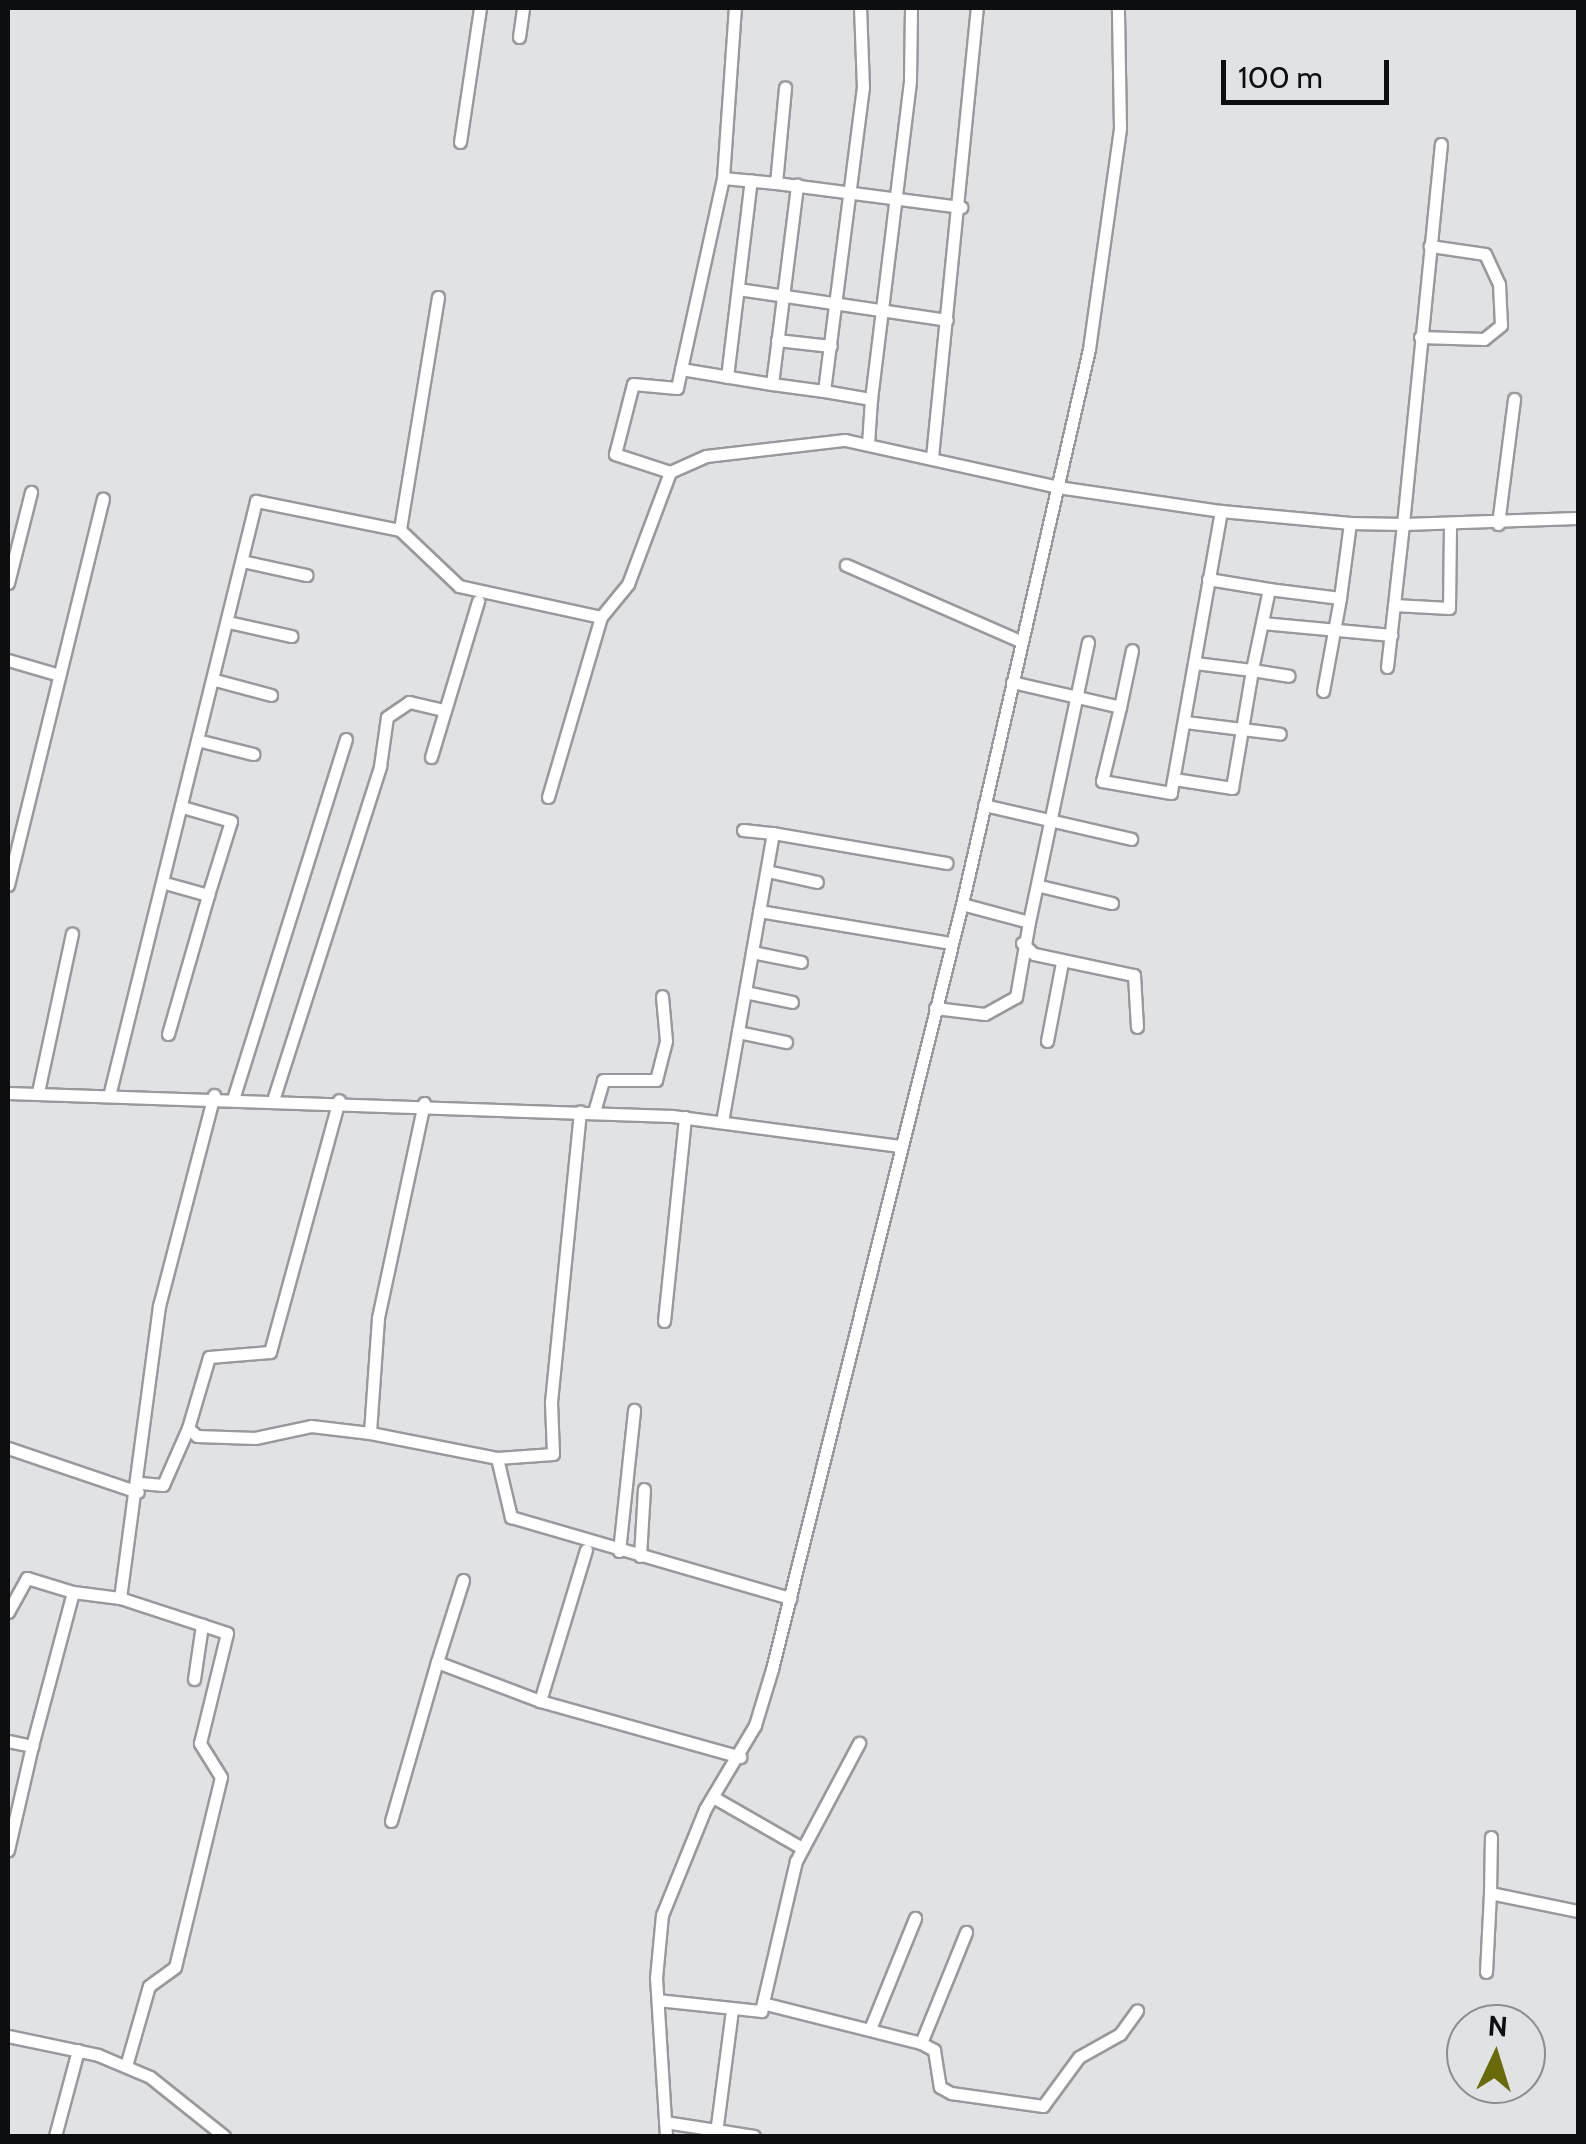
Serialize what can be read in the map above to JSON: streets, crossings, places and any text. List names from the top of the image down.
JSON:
{
  "scale_bar": "100 m",
  "north": "top"
}
